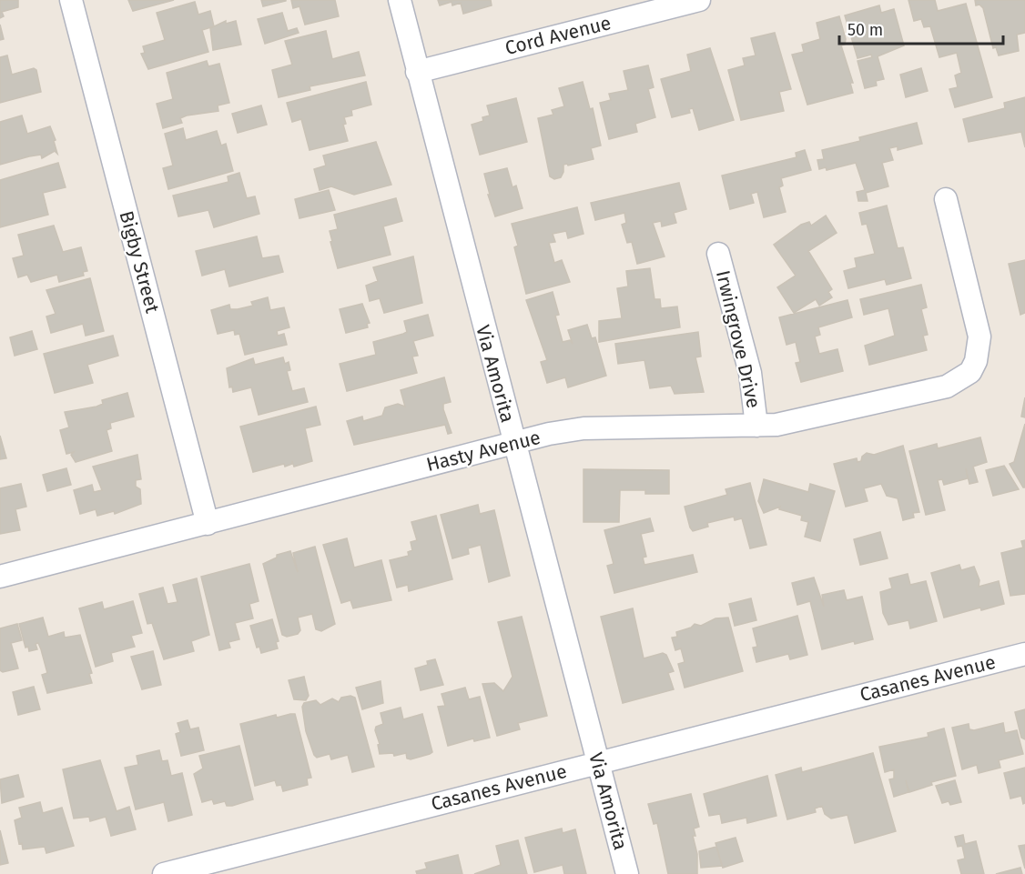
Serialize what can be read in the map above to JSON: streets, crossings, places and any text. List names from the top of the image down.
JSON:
{
  "streets": {
    "street": [
      "Cord Avenue",
      "Bigby Street",
      "Irwingrove Drive",
      "Via Amorita",
      "Hasty Avenue",
      "Casanes Avenue"
    ]
  },
  "crossings": [
    ["Cord Avenue", "Via Amorita"],
    ["Bigby Street", "Hasty Avenue"],
    ["Irwingrove Drive", "Hasty Avenue"],
    ["Via Amorita", "Hasty Avenue"],
    ["Via Amorita", "Casanes Avenue"]
  ],
  "scale_bar": "50 m"
}
